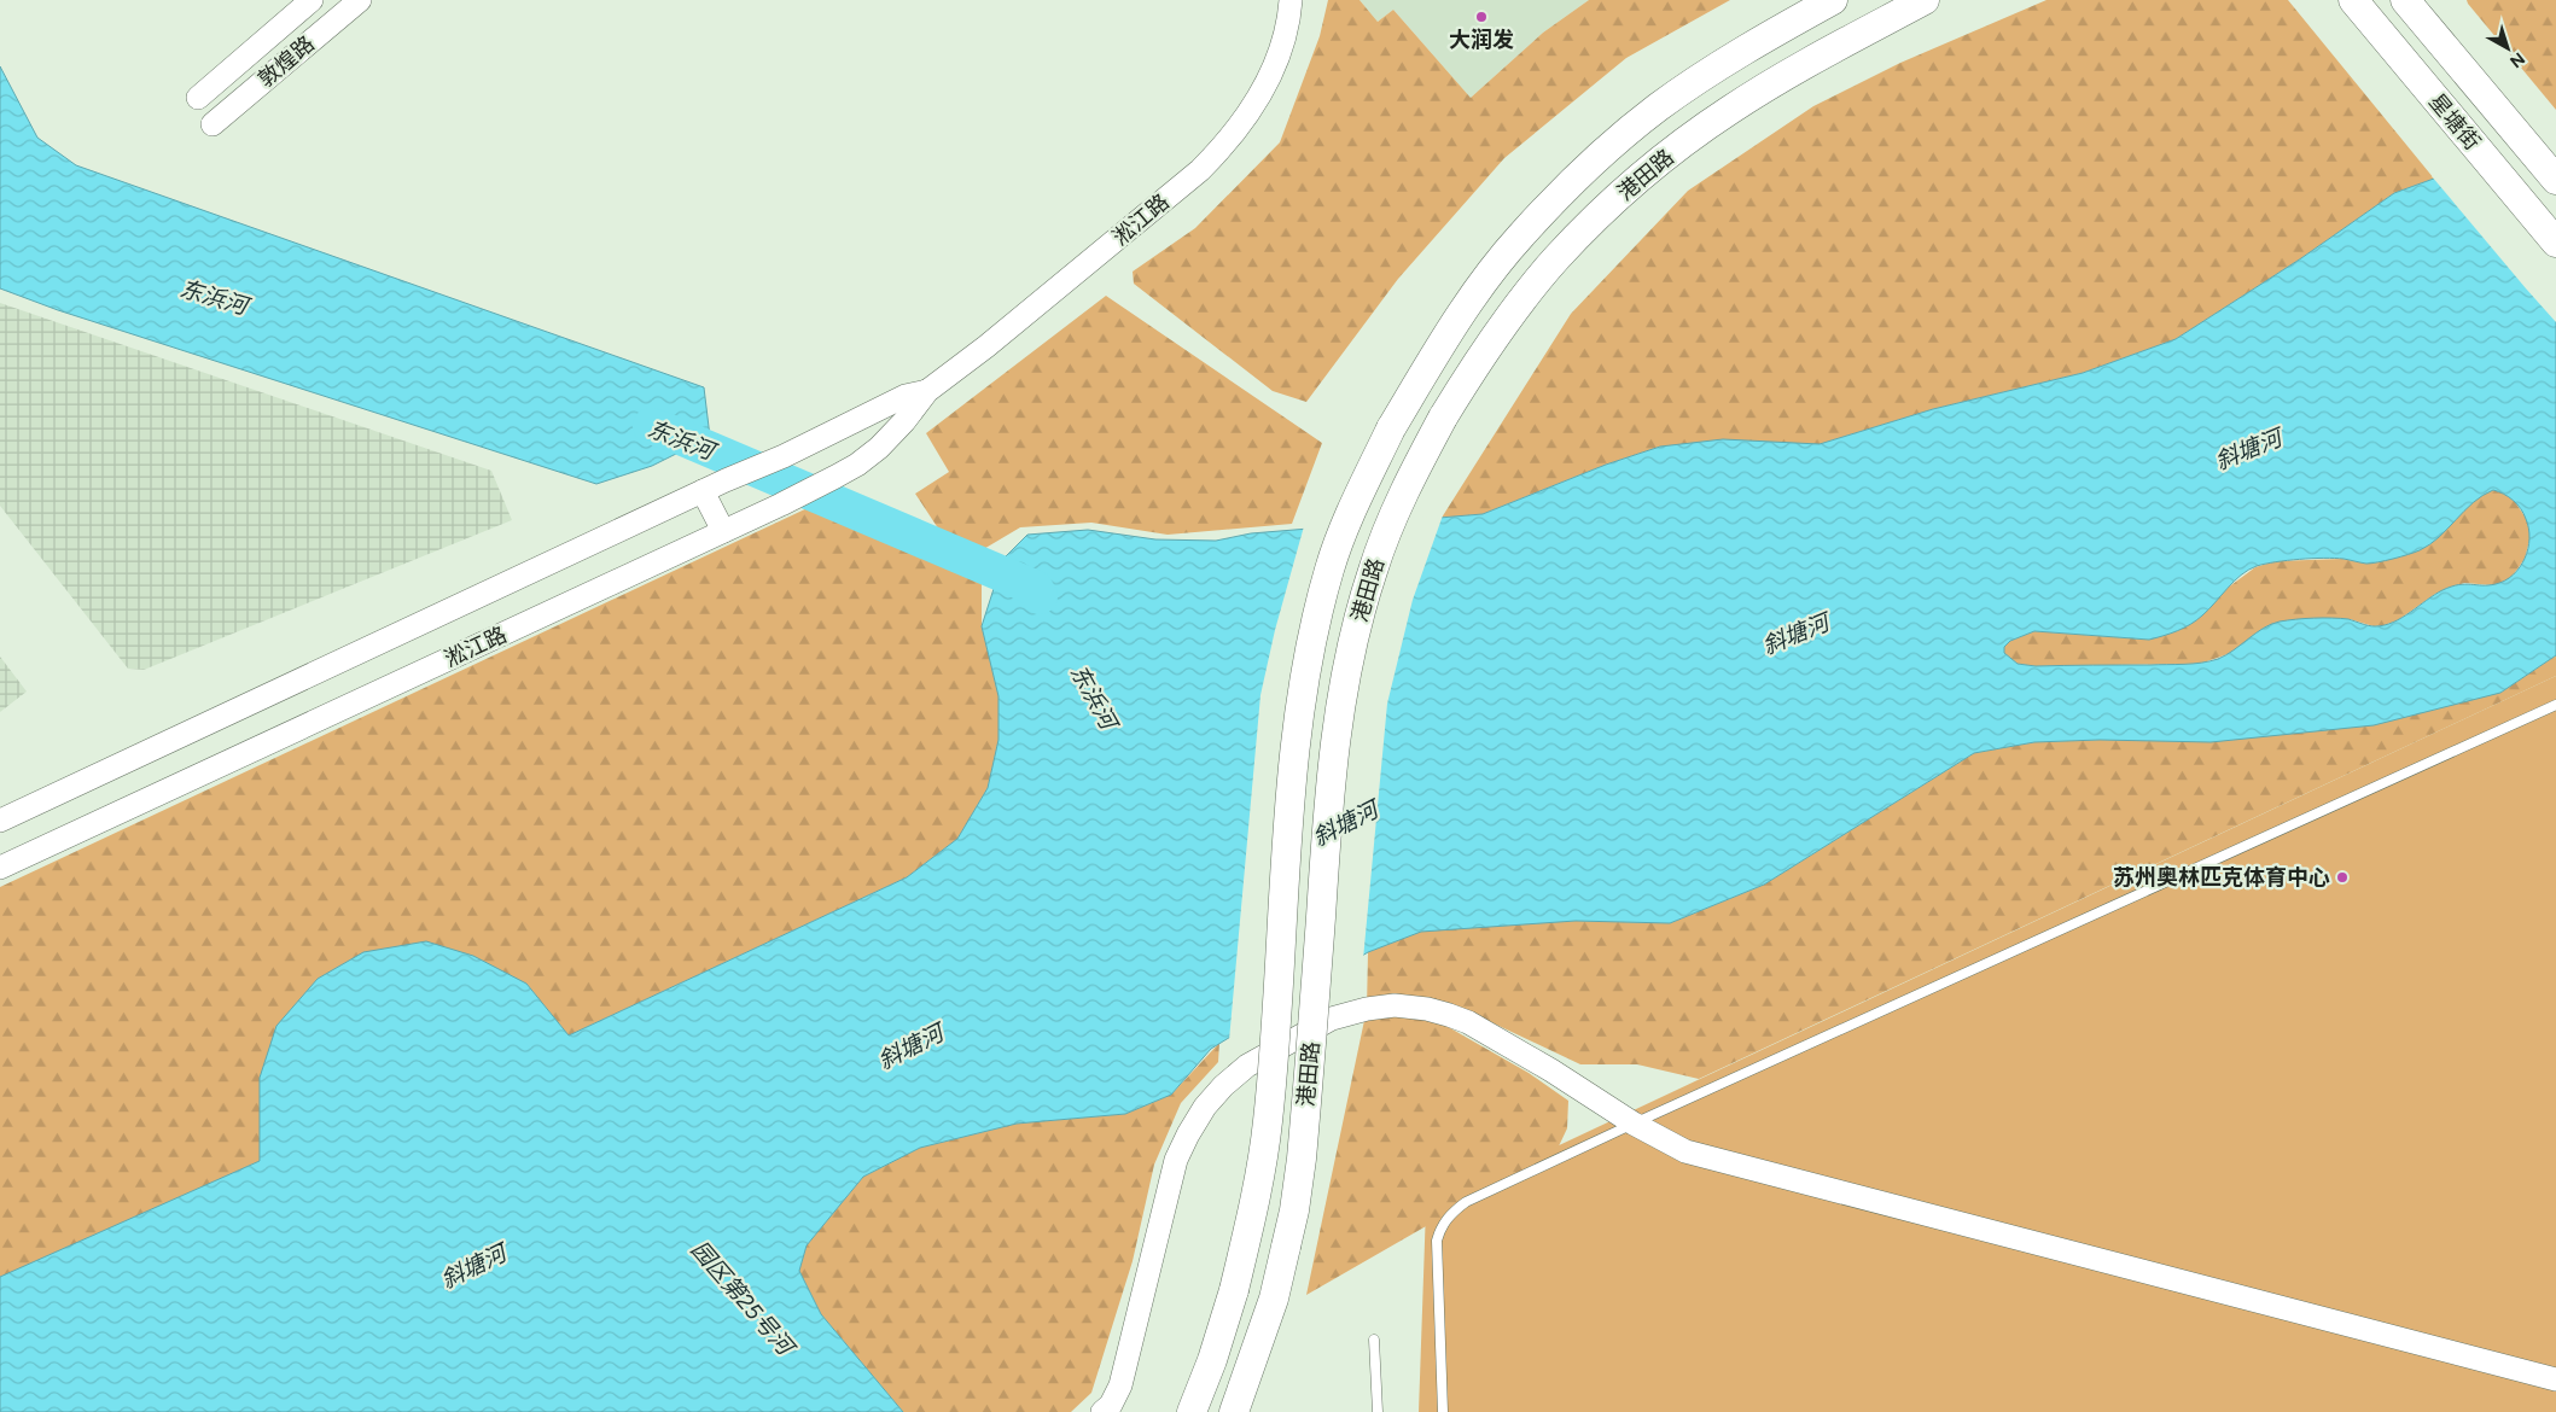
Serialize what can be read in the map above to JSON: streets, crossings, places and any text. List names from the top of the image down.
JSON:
{
  "streets": {
    "main road": ["星塘街", "港田路"],
    "street": ["敦煌路", "淞江路"]
  },
  "water": ["东浜河", "斜塘河", "园区第25号河"],
  "places": ["大润发", "苏州奥林匹克体育中心"],
  "north": "bottom right"
}
